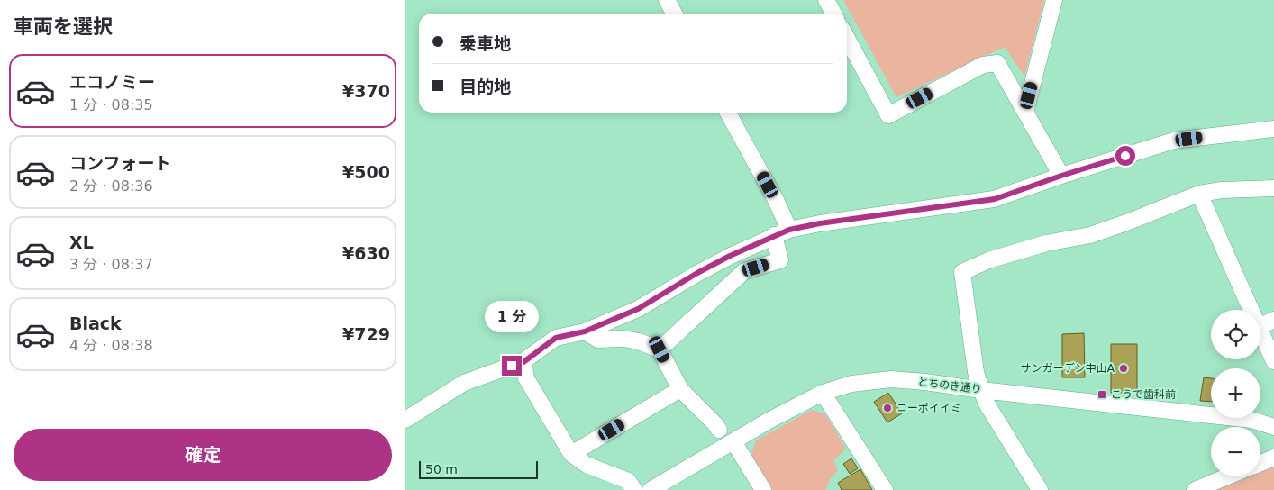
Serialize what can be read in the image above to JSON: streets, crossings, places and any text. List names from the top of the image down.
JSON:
{
  "streets": {
    "street": ["とちのき通り"]
  },
  "places": {
    "other": ["サンガーデン中山A", "コーポイイミ"],
    "transit": ["こうで歯科前"]
  },
  "scale_bar": "50 m",
  "page": {
    "heading": "車両を選択",
    "banner": ["乗車地", "目的地"],
    "list": [
      {
        "name": "エコノミー",
        "note": "1 分 · 08:35",
        "value": "¥370"
      },
      {
        "name": "コンフォート",
        "note": "2 分 · 08:36",
        "value": "¥500"
      },
      {
        "name": "XL",
        "note": "3 分 · 08:37",
        "value": "¥630"
      },
      {
        "name": "Black",
        "note": "4 分 · 08:38",
        "value": "¥729"
      }
    ],
    "bubble": "1 分",
    "map_buttons": ["+", "−"],
    "buttons": "確定",
    "scale": "50 m"
  }
}
